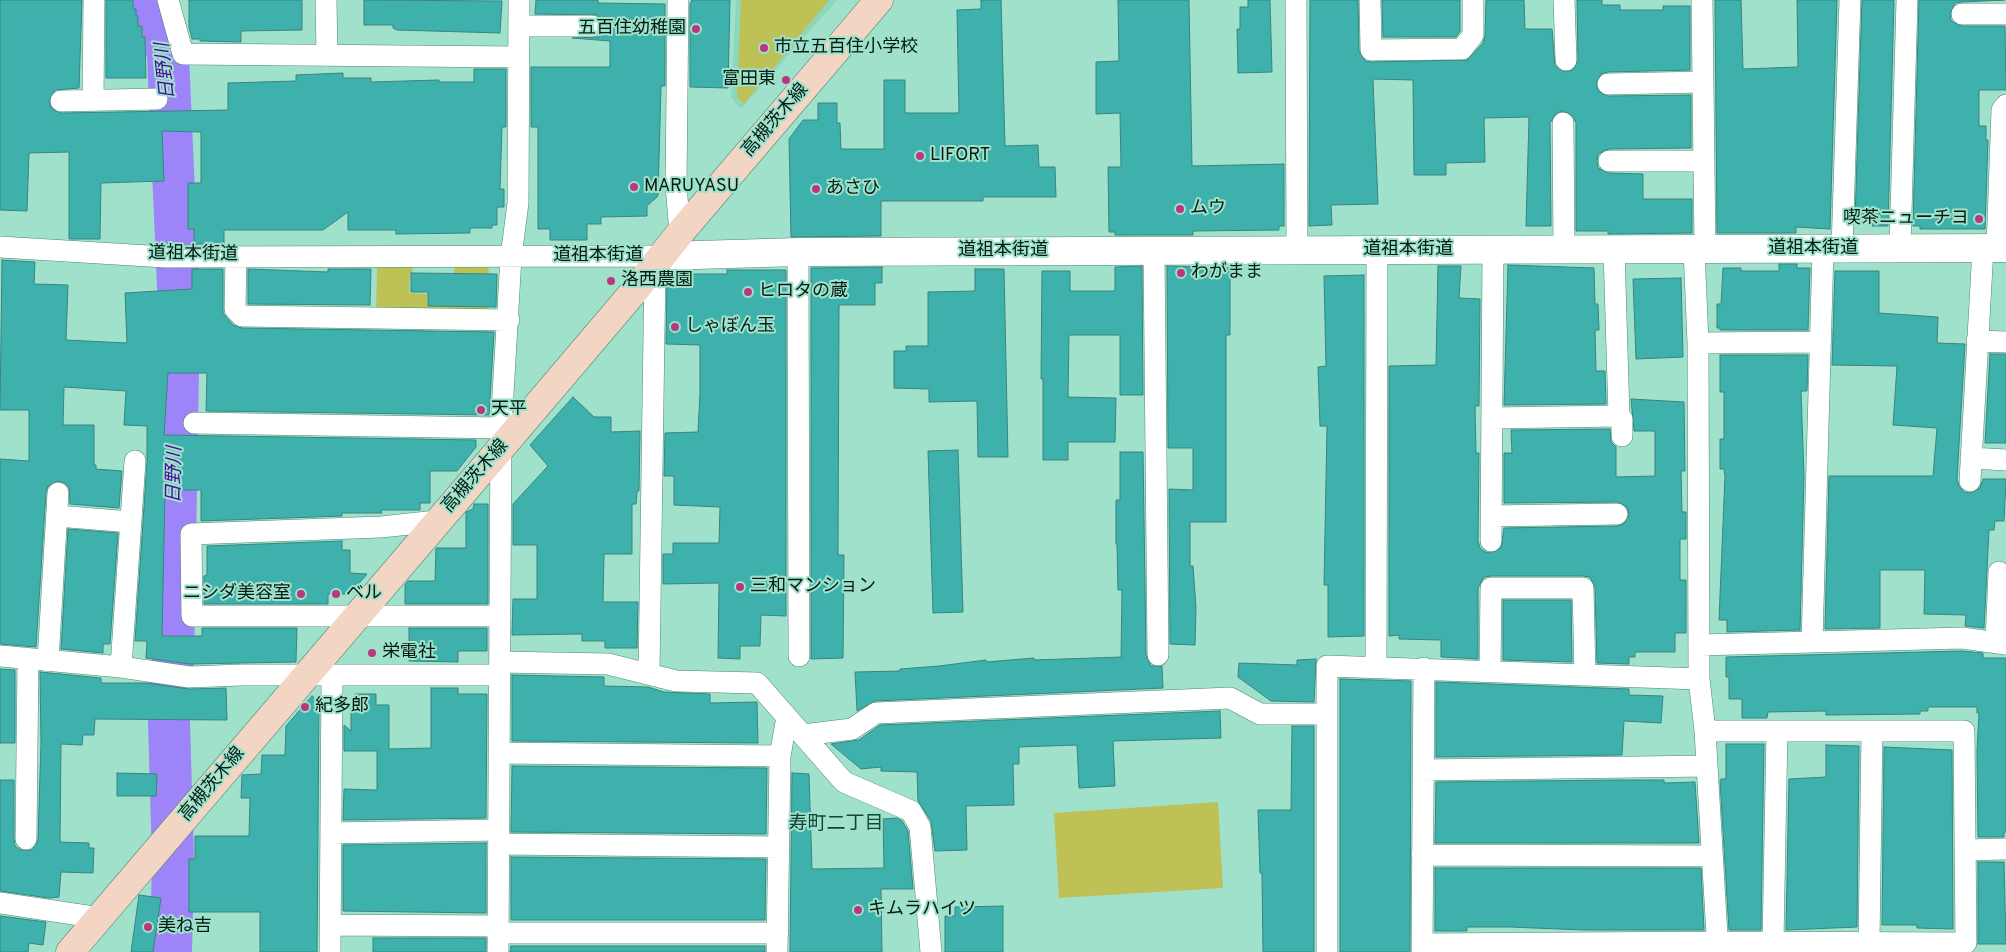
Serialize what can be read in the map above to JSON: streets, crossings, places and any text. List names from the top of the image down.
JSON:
{
  "streets": {
    "main road": ["高槻茨木線"],
    "street": ["道祖本街道"]
  },
  "crossings": [
    ["高槻茨木線", "道祖本街道"]
  ],
  "districts": ["寿町二丁目"],
  "water": ["日野川"],
  "places": [
    "五百住幼稚園",
    "市立五百住小学校",
    "富田東",
    "LIFORT",
    "MARUYASU",
    "あさひ",
    "ムウ",
    "喫茶ニューチヨ",
    "わがまま",
    "洛西農園",
    "ヒロタの蔵",
    "しゃぼん玉",
    "天平",
    "三和マンション",
    "ニシダ美容室",
    "ベル",
    "栄電社",
    "紀多郎",
    "キムラハイツ",
    "美ね吉"
  ]
}
